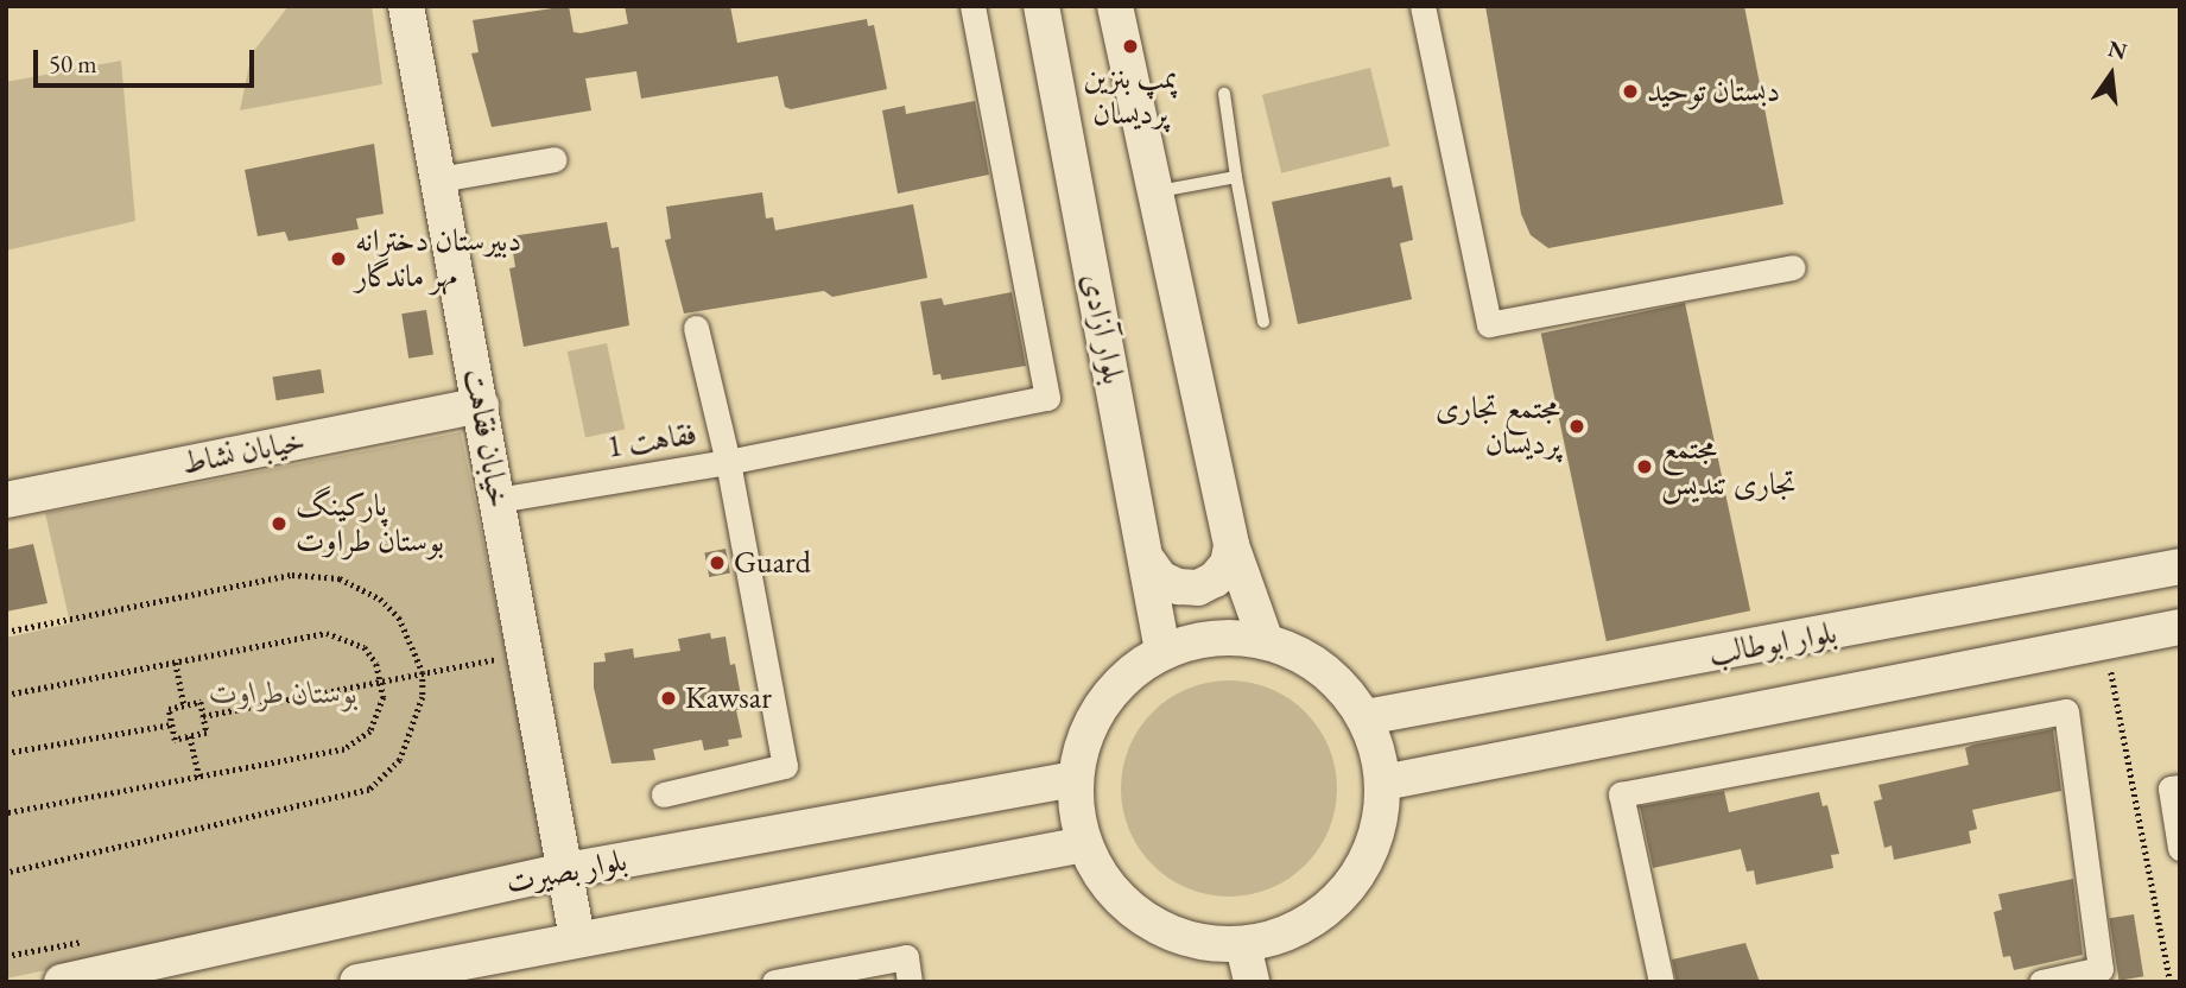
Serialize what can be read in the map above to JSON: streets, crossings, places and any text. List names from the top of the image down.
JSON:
{
  "streets": {
    "main road": [
      "بلوار آزادی",
      "خیابان فقاهت",
      "خیابان نشاط",
      "بلوار ابوطالب",
      "بلوار بصیرت"
    ],
    "street": ["فقاهت 1"]
  },
  "crossings": [
    ["خیابان فقاهت", "فقاهت 1"],
    ["خیابان فقاهت", "خیابان نشاط"],
    ["خیابان فقاهت", "بلوار بصیرت"]
  ],
  "parks": ["بوستان طراوت"],
  "places": [
    "پمپ بنزین پردیسان",
    "دبستان توحید",
    "دبیرستان دخترانه مهر ماندگار",
    "مجتمع تجاری پردیسان",
    "مجتمع تجاری تندیس",
    "پارکینگ بوستان طراوت",
    "Guard",
    "Kawsar"
  ],
  "scale_bar": "50 m",
  "north": "top"
}
